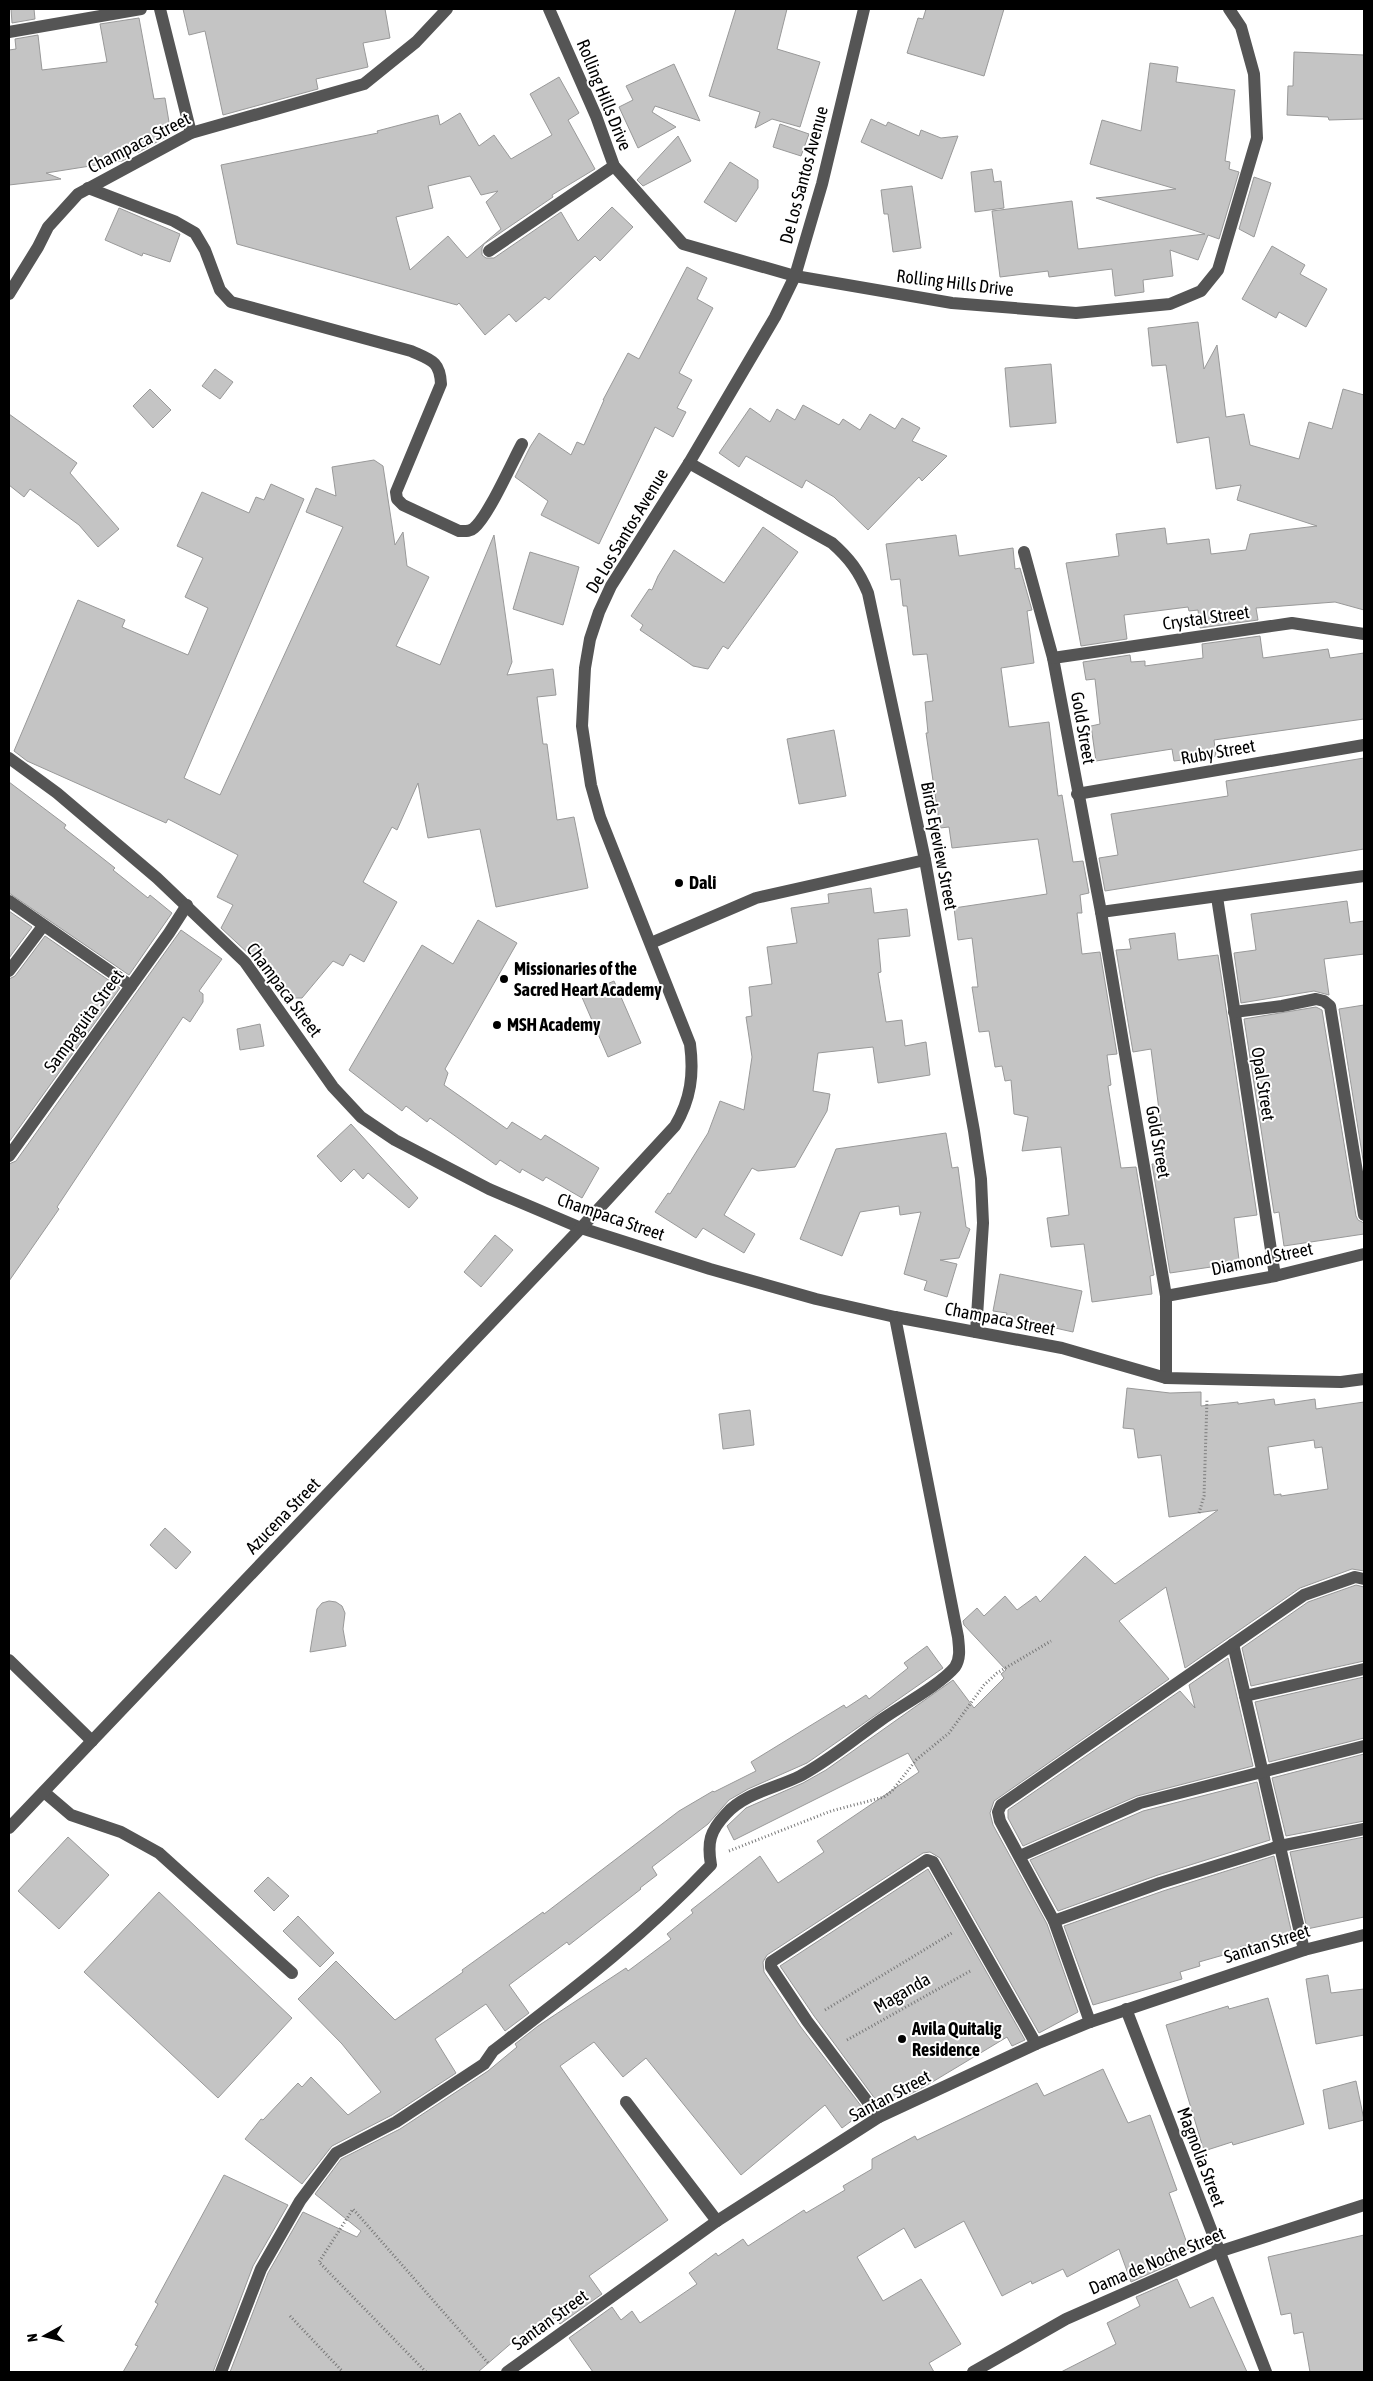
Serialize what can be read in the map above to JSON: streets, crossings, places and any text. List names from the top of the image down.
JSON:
{
  "streets": {
    "street": [
      "Rolling Hills Drive",
      "Champaca Street",
      "De Los Santos Avenue",
      "Crystal Street",
      "Gold Street",
      "Ruby Street",
      "Birds Eyeview Street",
      "Sampaguita Street",
      "Opal Street",
      "Diamond Street",
      "Azucena Street",
      "Santan Street",
      "Magnolia Street",
      "Dama de Noche Street"
    ],
    "path": ["Maganda"]
  },
  "crossings": [
    ["Rolling Hills Drive", "De Los Santos Avenue"],
    ["Champaca Street", "De Los Santos Avenue"],
    ["Champaca Street", "Gold Street"],
    ["Champaca Street", "Birds Eyeview Street"],
    ["Champaca Street", "Sampaguita Street"],
    ["Champaca Street", "Azucena Street"],
    ["De Los Santos Avenue", "Birds Eyeview Street"],
    ["De Los Santos Avenue", "Azucena Street"],
    ["Crystal Street", "Gold Street"],
    ["Gold Street", "Ruby Street"],
    ["Gold Street", "Diamond Street"],
    ["Opal Street", "Diamond Street"],
    ["Santan Street", "Magnolia Street"],
    ["Magnolia Street", "Dama de Noche Street"]
  ],
  "places": [
    "Dali",
    "Missionaries of the Sacred Heart Academy",
    "MSH Academy",
    "Avila Quitalig Residence"
  ],
  "north": "left"
}
